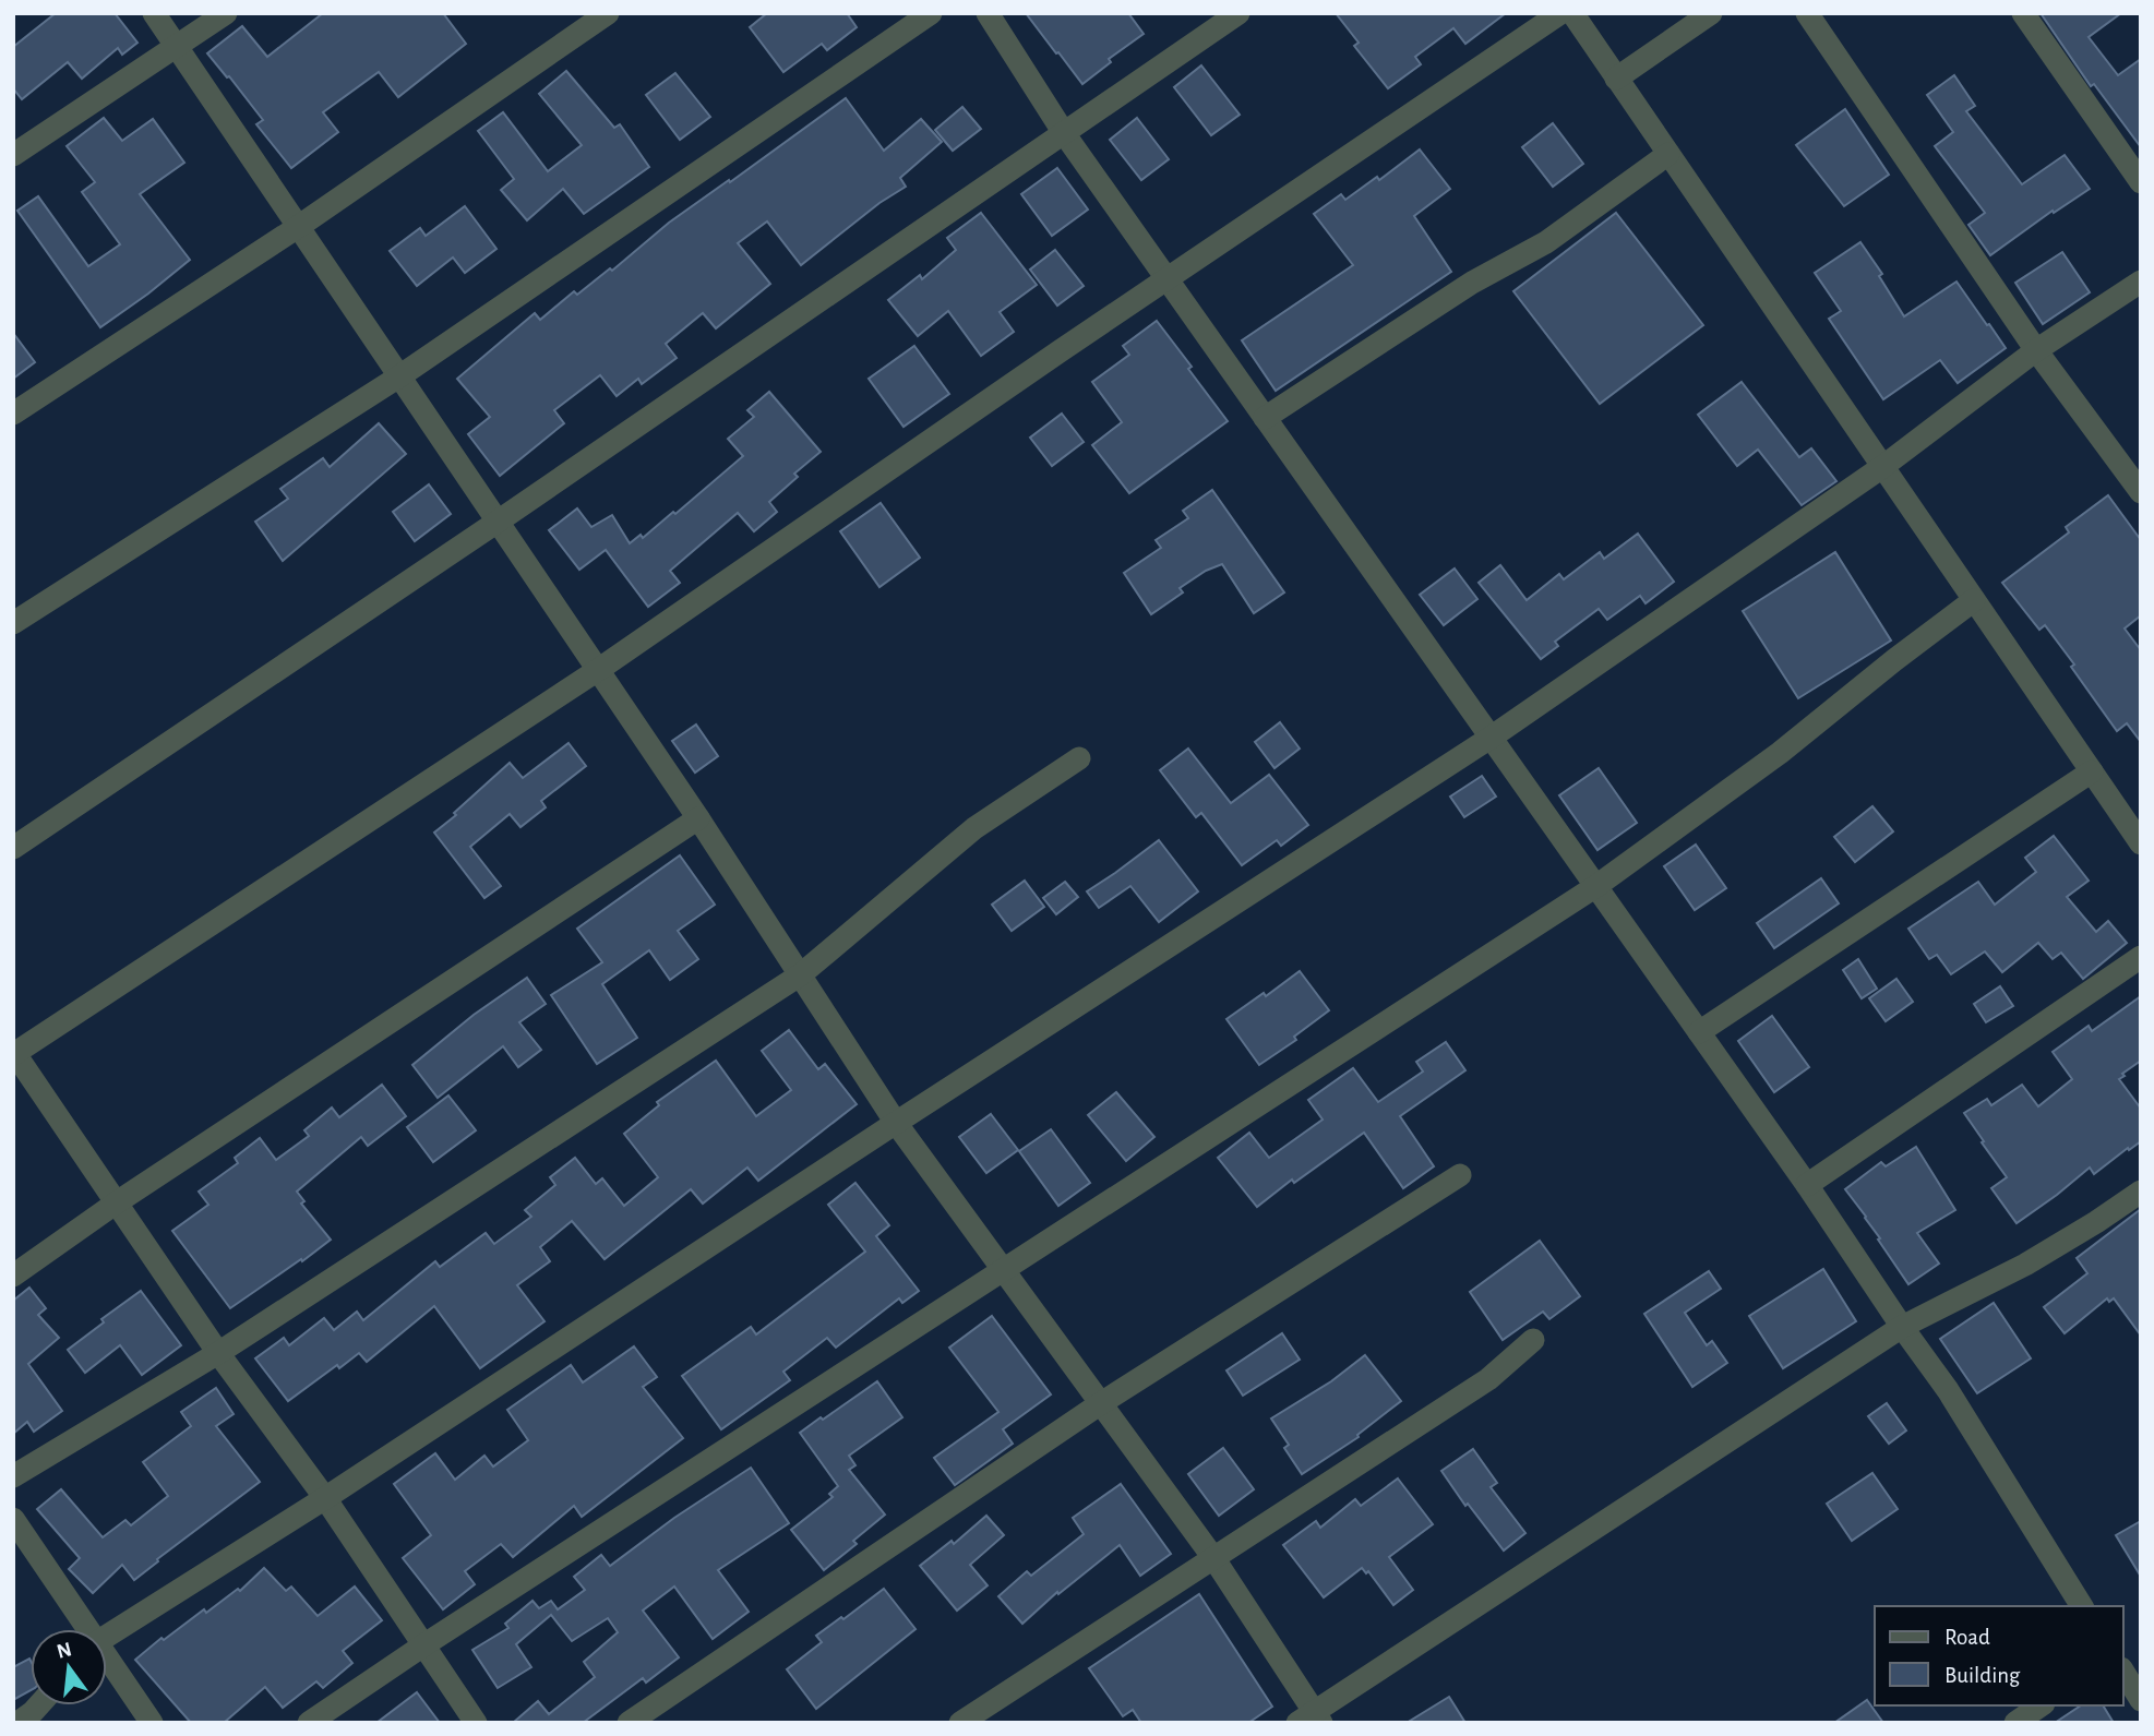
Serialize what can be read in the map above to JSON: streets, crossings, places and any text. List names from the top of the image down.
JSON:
{
  "legend": ["Road", "Building"],
  "north": "top"
}
